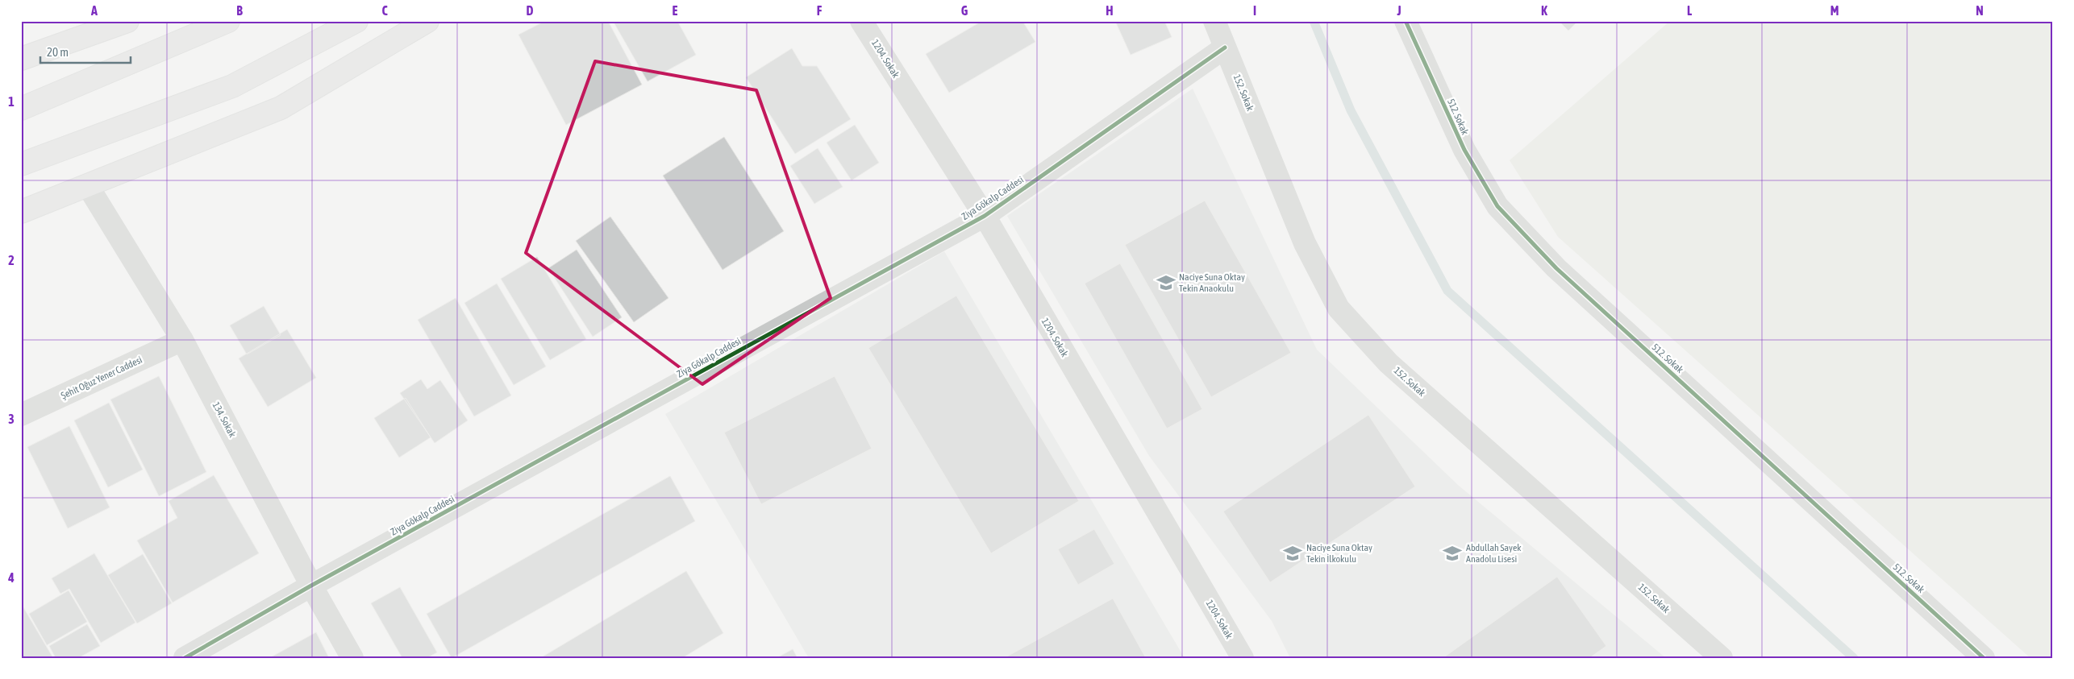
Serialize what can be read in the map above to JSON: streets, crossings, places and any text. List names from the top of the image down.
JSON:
{
  "streets": {
    "street": [
      "1204. Sokak",
      "152. Sokak",
      "512. Sokak",
      "Ziya Gökalp Caddesi",
      "Şehit Oğuz Yener Caddesi",
      "134. Sokak"
    ]
  },
  "crossings": [
    ["1204. Sokak", "Ziya Gökalp Caddesi"],
    ["152. Sokak", "Ziya Gökalp Caddesi"],
    ["Ziya Gökalp Caddesi", "134. Sokak"],
    ["Şehit Oğuz Yener Caddesi", "134. Sokak"]
  ],
  "places": {
    "school or university": ["Naciye Suna Oktay Tekin Anaokulu", "Naciye Suna Oktay Tekin İlkokulu", "Abdullah Sayek Anadolu Lisesi"]
  },
  "scale_bar": "20 m",
  "grid": {
    "columns": [
      "A",
      "B",
      "C",
      "D",
      "E",
      "F",
      "G",
      "H",
      "I",
      "J",
      "K",
      "L",
      "M",
      "N"
    ],
    "rows": [
      "1",
      "2",
      "3",
      "4"
    ]
  }
}
